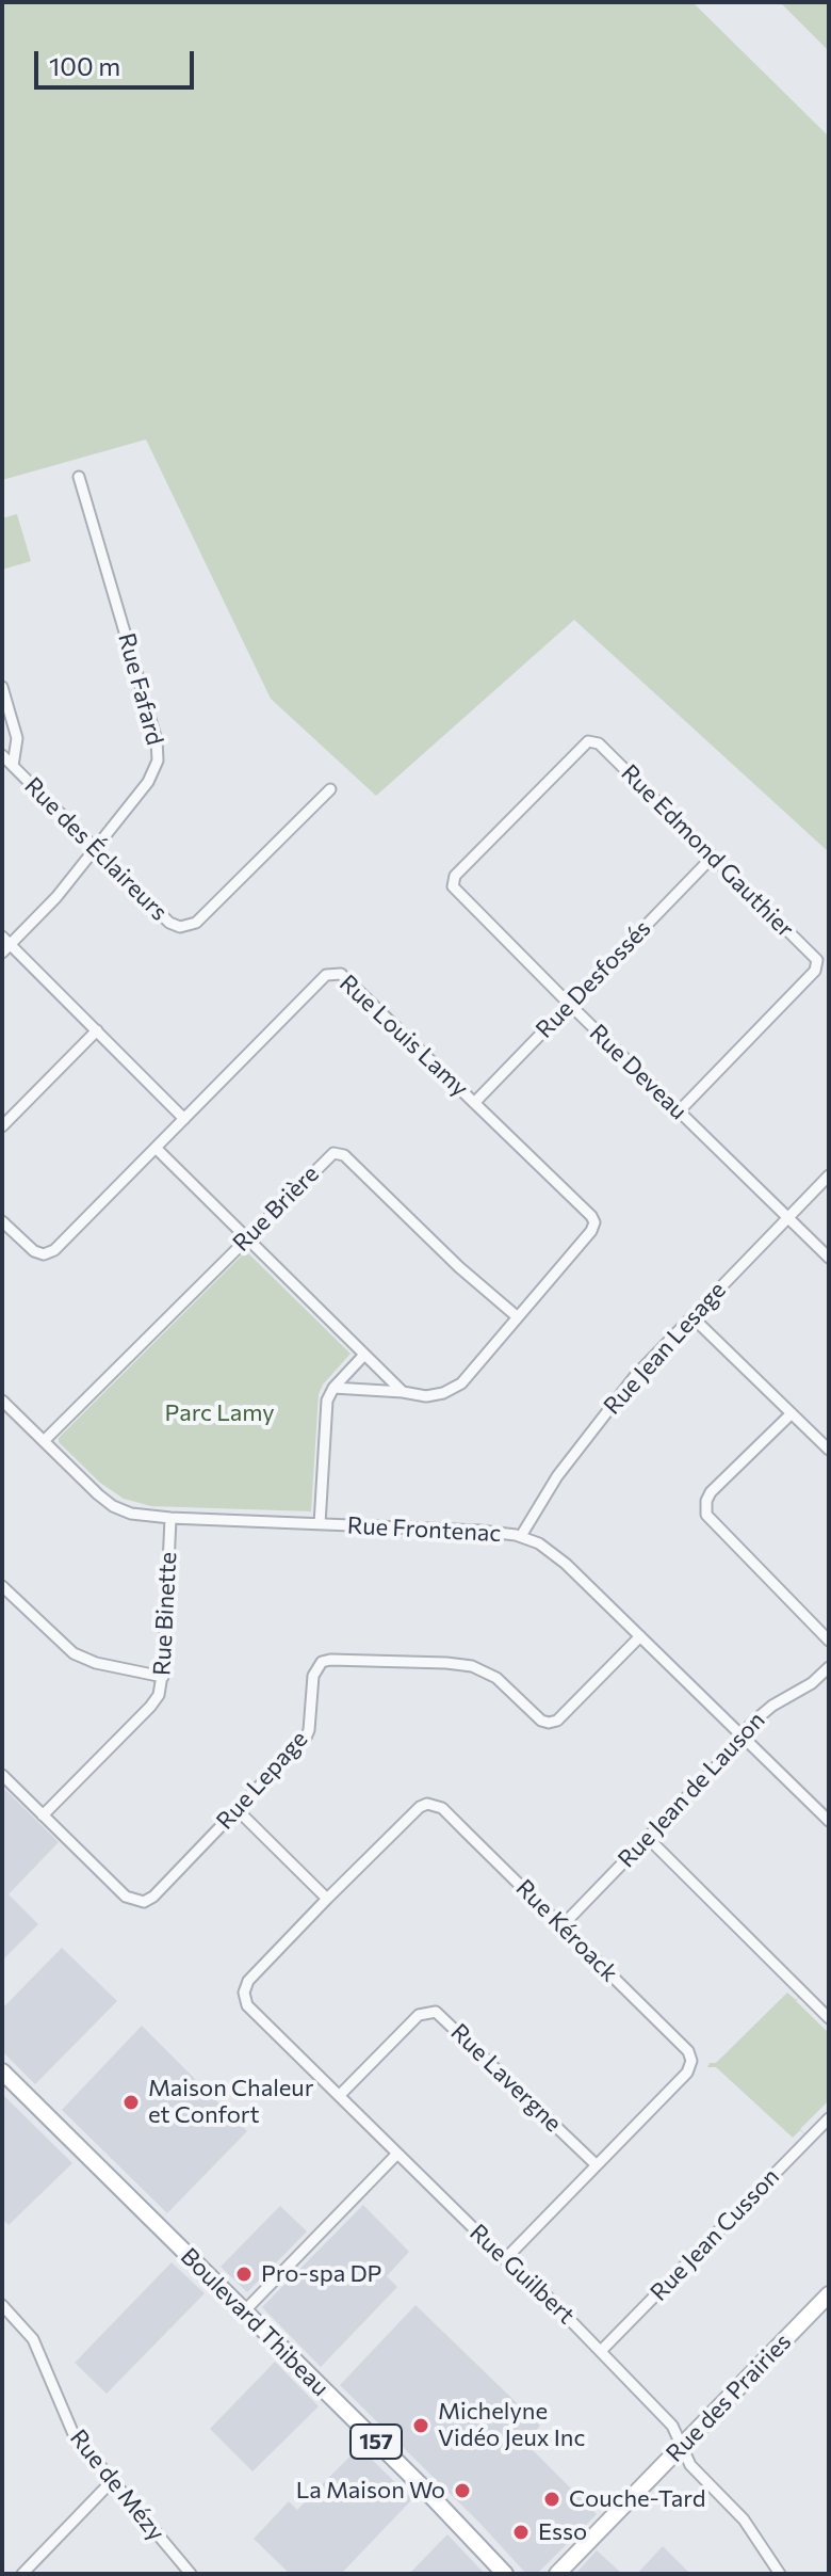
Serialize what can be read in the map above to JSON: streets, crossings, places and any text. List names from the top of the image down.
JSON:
{
  "streets": {
    "main road": ["Boulevard Thibeau", "Rue des Prairies", "157"],
    "street": [
      "Rue Fafard",
      "Rue des Éclaireurs",
      "Rue Edmond Gauthier",
      "Rue Desfossés",
      "Rue Louis Lamy",
      "Rue Deveau",
      "Rue Brière",
      "Rue Jean Lesage",
      "Rue Frontenac",
      "Rue Binette",
      "Rue Lepage",
      "Rue Jean de Lauson",
      "Rue Kéroack",
      "Rue Lavergne",
      "Rue Jean Cusson",
      "Rue Guilbert",
      "Rue de Mézy"
    ]
  },
  "crossings": [
    ["Rue Fafard", "Rue des Éclaireurs"],
    ["Rue Edmond Gauthier", "Rue Desfossés"],
    ["Rue Edmond Gauthier", "Rue Deveau"],
    ["Rue Desfossés", "Rue Louis Lamy"],
    ["Rue Desfossés", "Rue Deveau"],
    ["Rue Louis Lamy", "Rue Brière"],
    ["Rue Deveau", "Rue Jean Lesage"],
    ["Rue Brière", "Rue Frontenac"],
    ["Rue Jean Lesage", "Rue Frontenac"],
    ["Rue Frontenac", "Rue Binette"],
    ["Rue Frontenac", "Rue Lepage"],
    ["Rue Frontenac", "Rue Jean de Lauson"],
    ["Rue Binette", "Rue Lepage"],
    ["Rue Jean de Lauson", "Rue Kéroack"],
    ["Rue Kéroack", "Rue Lavergne"],
    ["Rue Kéroack", "Rue Guilbert"],
    ["Rue Lavergne", "Rue Guilbert"],
    ["Rue Jean Cusson", "Rue Guilbert"],
    ["Rue Guilbert", "Rue des Prairies"]
  ],
  "parks": ["Parc Lamy"],
  "places": [
    "Maison Chaleur et Confort",
    "Pro-spa DP",
    "Michelyne Vidéo Jeux Inc",
    "La Maison Wo",
    "Couche-Tard",
    "Esso"
  ],
  "scale_bar": "100 m"
}
